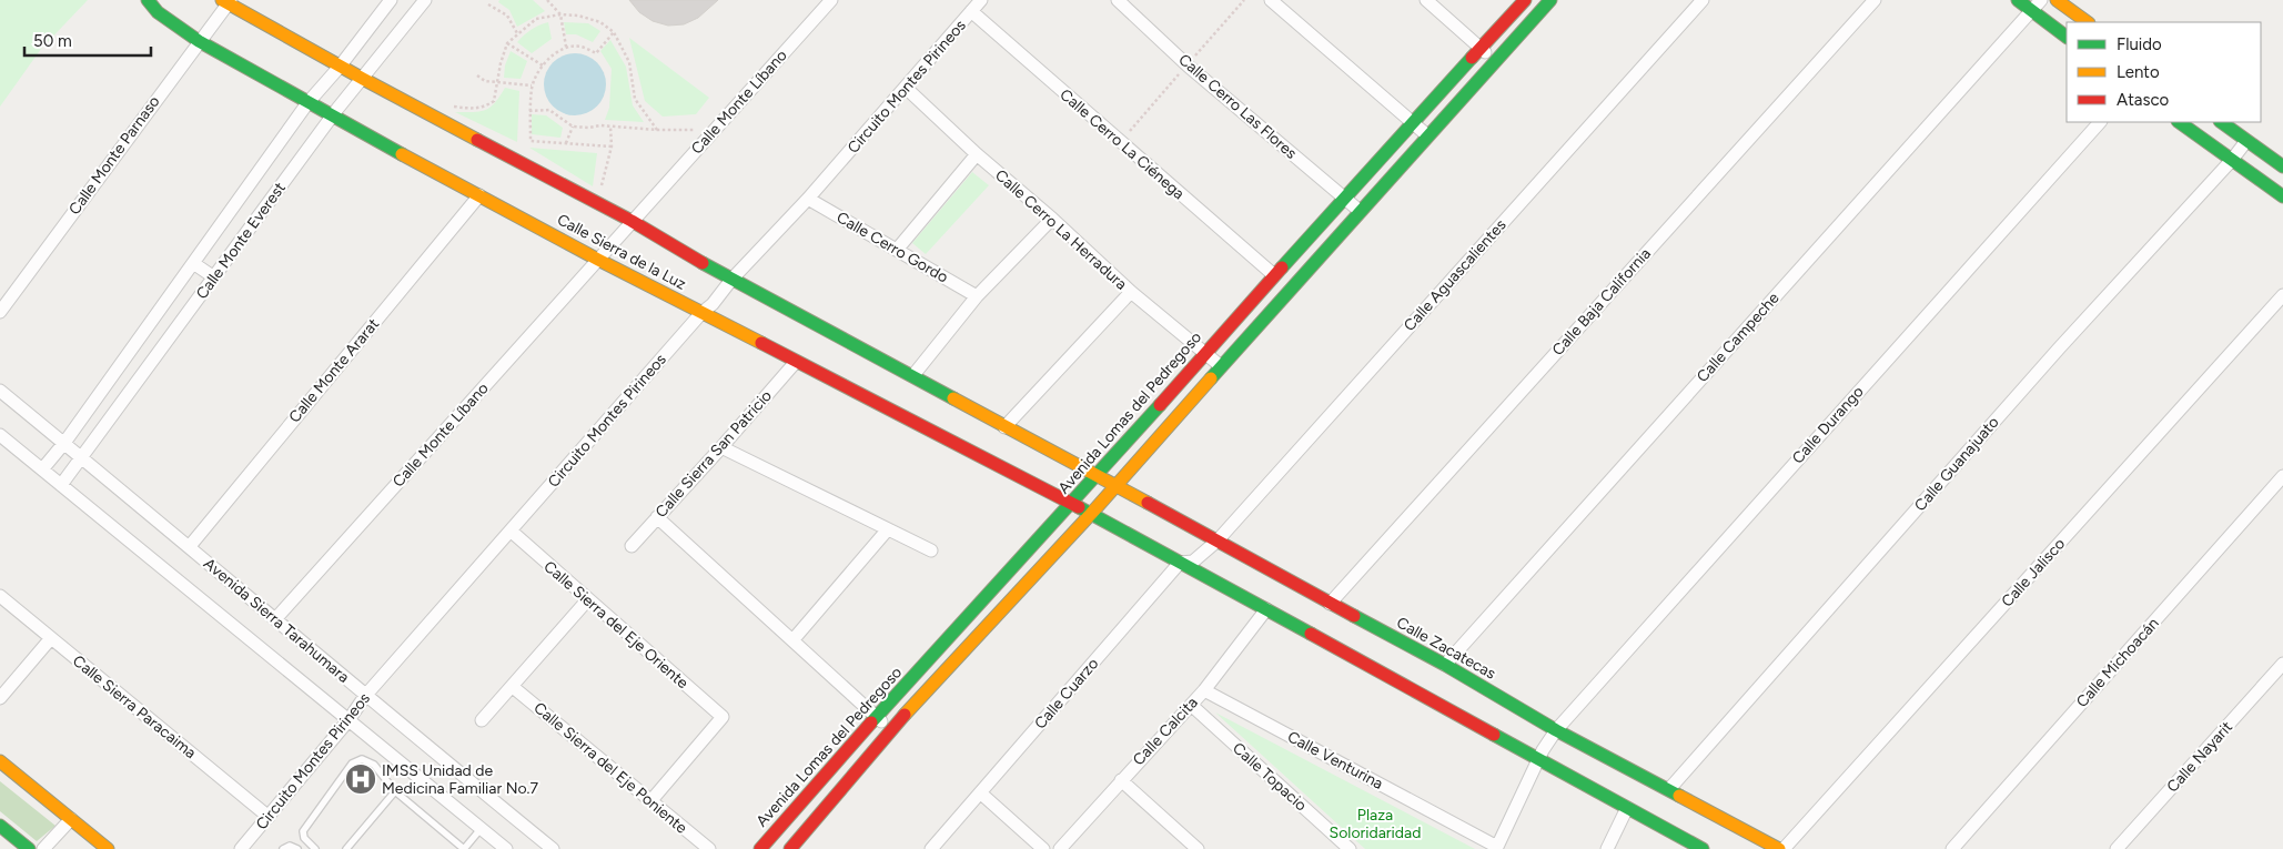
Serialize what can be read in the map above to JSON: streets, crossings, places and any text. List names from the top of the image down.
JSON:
{
  "streets": {
    "street": [
      "Circuito Montes Pirineos",
      "Calle Monte Líbano",
      "Calle Cerro Las Flores",
      "Calle Cerro La Ciénega",
      "Calle Monte Parnaso",
      "Calle Cerro La Herradura",
      "Calle Monte Everest",
      "Calle Cerro Gordo",
      "Calle Sierra de la Luz",
      "Calle Aguascalientes",
      "Calle Baja California",
      "Calle Campeche",
      "Calle Monte Ararat",
      "Avenida Lomas del Pedregoso",
      "Calle Durango",
      "Calle Sierra San Patricio",
      "Calle Guanajuato",
      "Calle Jalisco",
      "Avenida Sierra Tarahumara",
      "Calle Sierra del Eje Oriente",
      "Calle Zacatecas",
      "Calle Michoacán",
      "Calle Cuarzo",
      "Calle Sierra Paracaima",
      "Calle Calcita",
      "Calle Nayarit",
      "Calle Venturina",
      "Calle Sierra del Eje Poniente",
      "Calle Topacio"
    ]
  },
  "crossings": [
    ["Circuito Montes Pirineos", "Calle Cerro La Ciénega"],
    ["Circuito Montes Pirineos", "Calle Cerro La Herradura"],
    ["Circuito Montes Pirineos", "Calle Cerro Gordo"],
    ["Circuito Montes Pirineos", "Calle Sierra de la Luz"],
    ["Circuito Montes Pirineos", "Avenida Sierra Tarahumara"],
    ["Circuito Montes Pirineos", "Calle Sierra del Eje Oriente"],
    ["Circuito Montes Pirineos", "Calle Sierra Paracaima"],
    ["Calle Monte Líbano", "Calle Sierra de la Luz"],
    ["Calle Monte Líbano", "Avenida Sierra Tarahumara"],
    ["Calle Cerro Las Flores", "Avenida Lomas del Pedregoso"],
    ["Calle Cerro La Ciénega", "Avenida Lomas del Pedregoso"],
    ["Calle Monte Parnaso", "Calle Sierra de la Luz"],
    ["Calle Cerro La Herradura", "Avenida Lomas del Pedregoso"],
    ["Calle Monte Everest", "Calle Sierra de la Luz"],
    ["Calle Monte Everest", "Avenida Sierra Tarahumara"],
    ["Calle Sierra de la Luz", "Calle Monte Ararat"],
    ["Calle Sierra de la Luz", "Avenida Lomas del Pedregoso"],
    ["Calle Sierra de la Luz", "Calle Sierra San Patricio"],
    ["Calle Sierra de la Luz", "Calle Zacatecas"],
    ["Calle Aguascalientes", "Calle Zacatecas"],
    ["Calle Aguascalientes", "Calle Cuarzo"],
    ["Calle Baja California", "Calle Zacatecas"],
    ["Calle Campeche", "Calle Zacatecas"],
    ["Calle Monte Ararat", "Avenida Sierra Tarahumara"],
    ["Avenida Lomas del Pedregoso", "Calle Zacatecas"],
    ["Calle Durango", "Calle Zacatecas"],
    ["Calle Durango", "Calle Venturina"],
    ["Calle Guanajuato", "Calle Zacatecas"],
    ["Calle Sierra del Eje Oriente", "Calle Sierra del Eje Poniente"],
    ["Calle Zacatecas", "Calle Cuarzo"],
    ["Calle Zacatecas", "Calle Calcita"],
    ["Calle Calcita", "Calle Venturina"],
    ["Calle Calcita", "Calle Topacio"]
  ],
  "parks": ["Plaza Soloridaridad"],
  "places": {
    "hospital": ["IMSS Unidad de Medicina Familiar No.7"]
  },
  "legend": ["Fluido", "Lento", "Atasco"],
  "scale_bar": "50 m"
}
